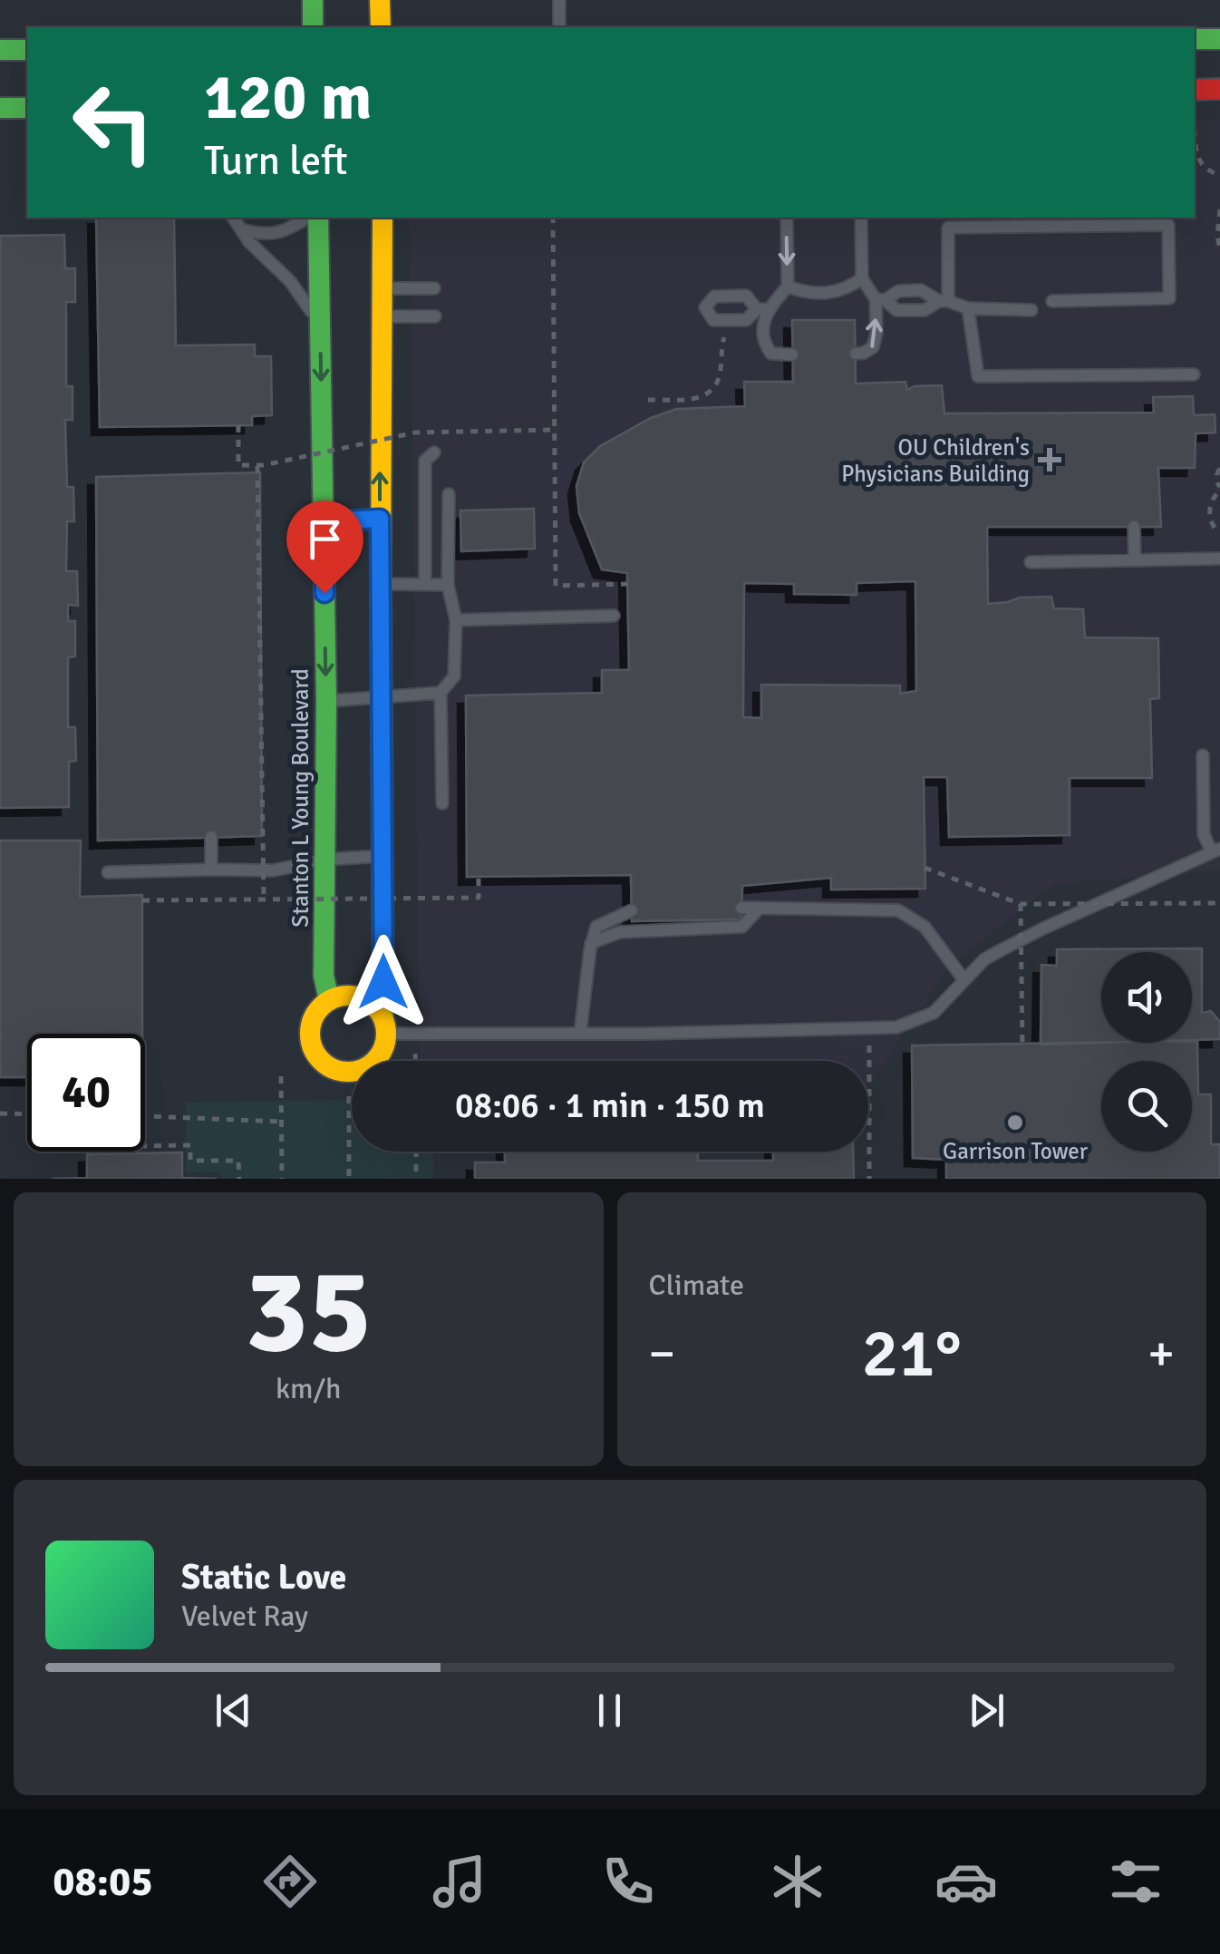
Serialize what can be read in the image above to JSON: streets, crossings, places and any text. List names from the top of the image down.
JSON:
{
  "streets": {
    "street": ["Stanton L Young Boulevard"]
  },
  "places": {
    "health": ["OU Children's Physicians Building"],
    "other": ["Garrison Tower"]
  },
  "page": {
    "turn": ["120 m", "Turn left"],
    "limit": "40",
    "trip": "08:06 · 1 min · 150 m",
    "tile": [
      ["35", "km/h"],
      "Climate"
    ],
    "heat": ["−", "21°", "+"],
    "song": ["Static Love", "Velvet Ray"],
    "tabs": "08:05"
  }
}
